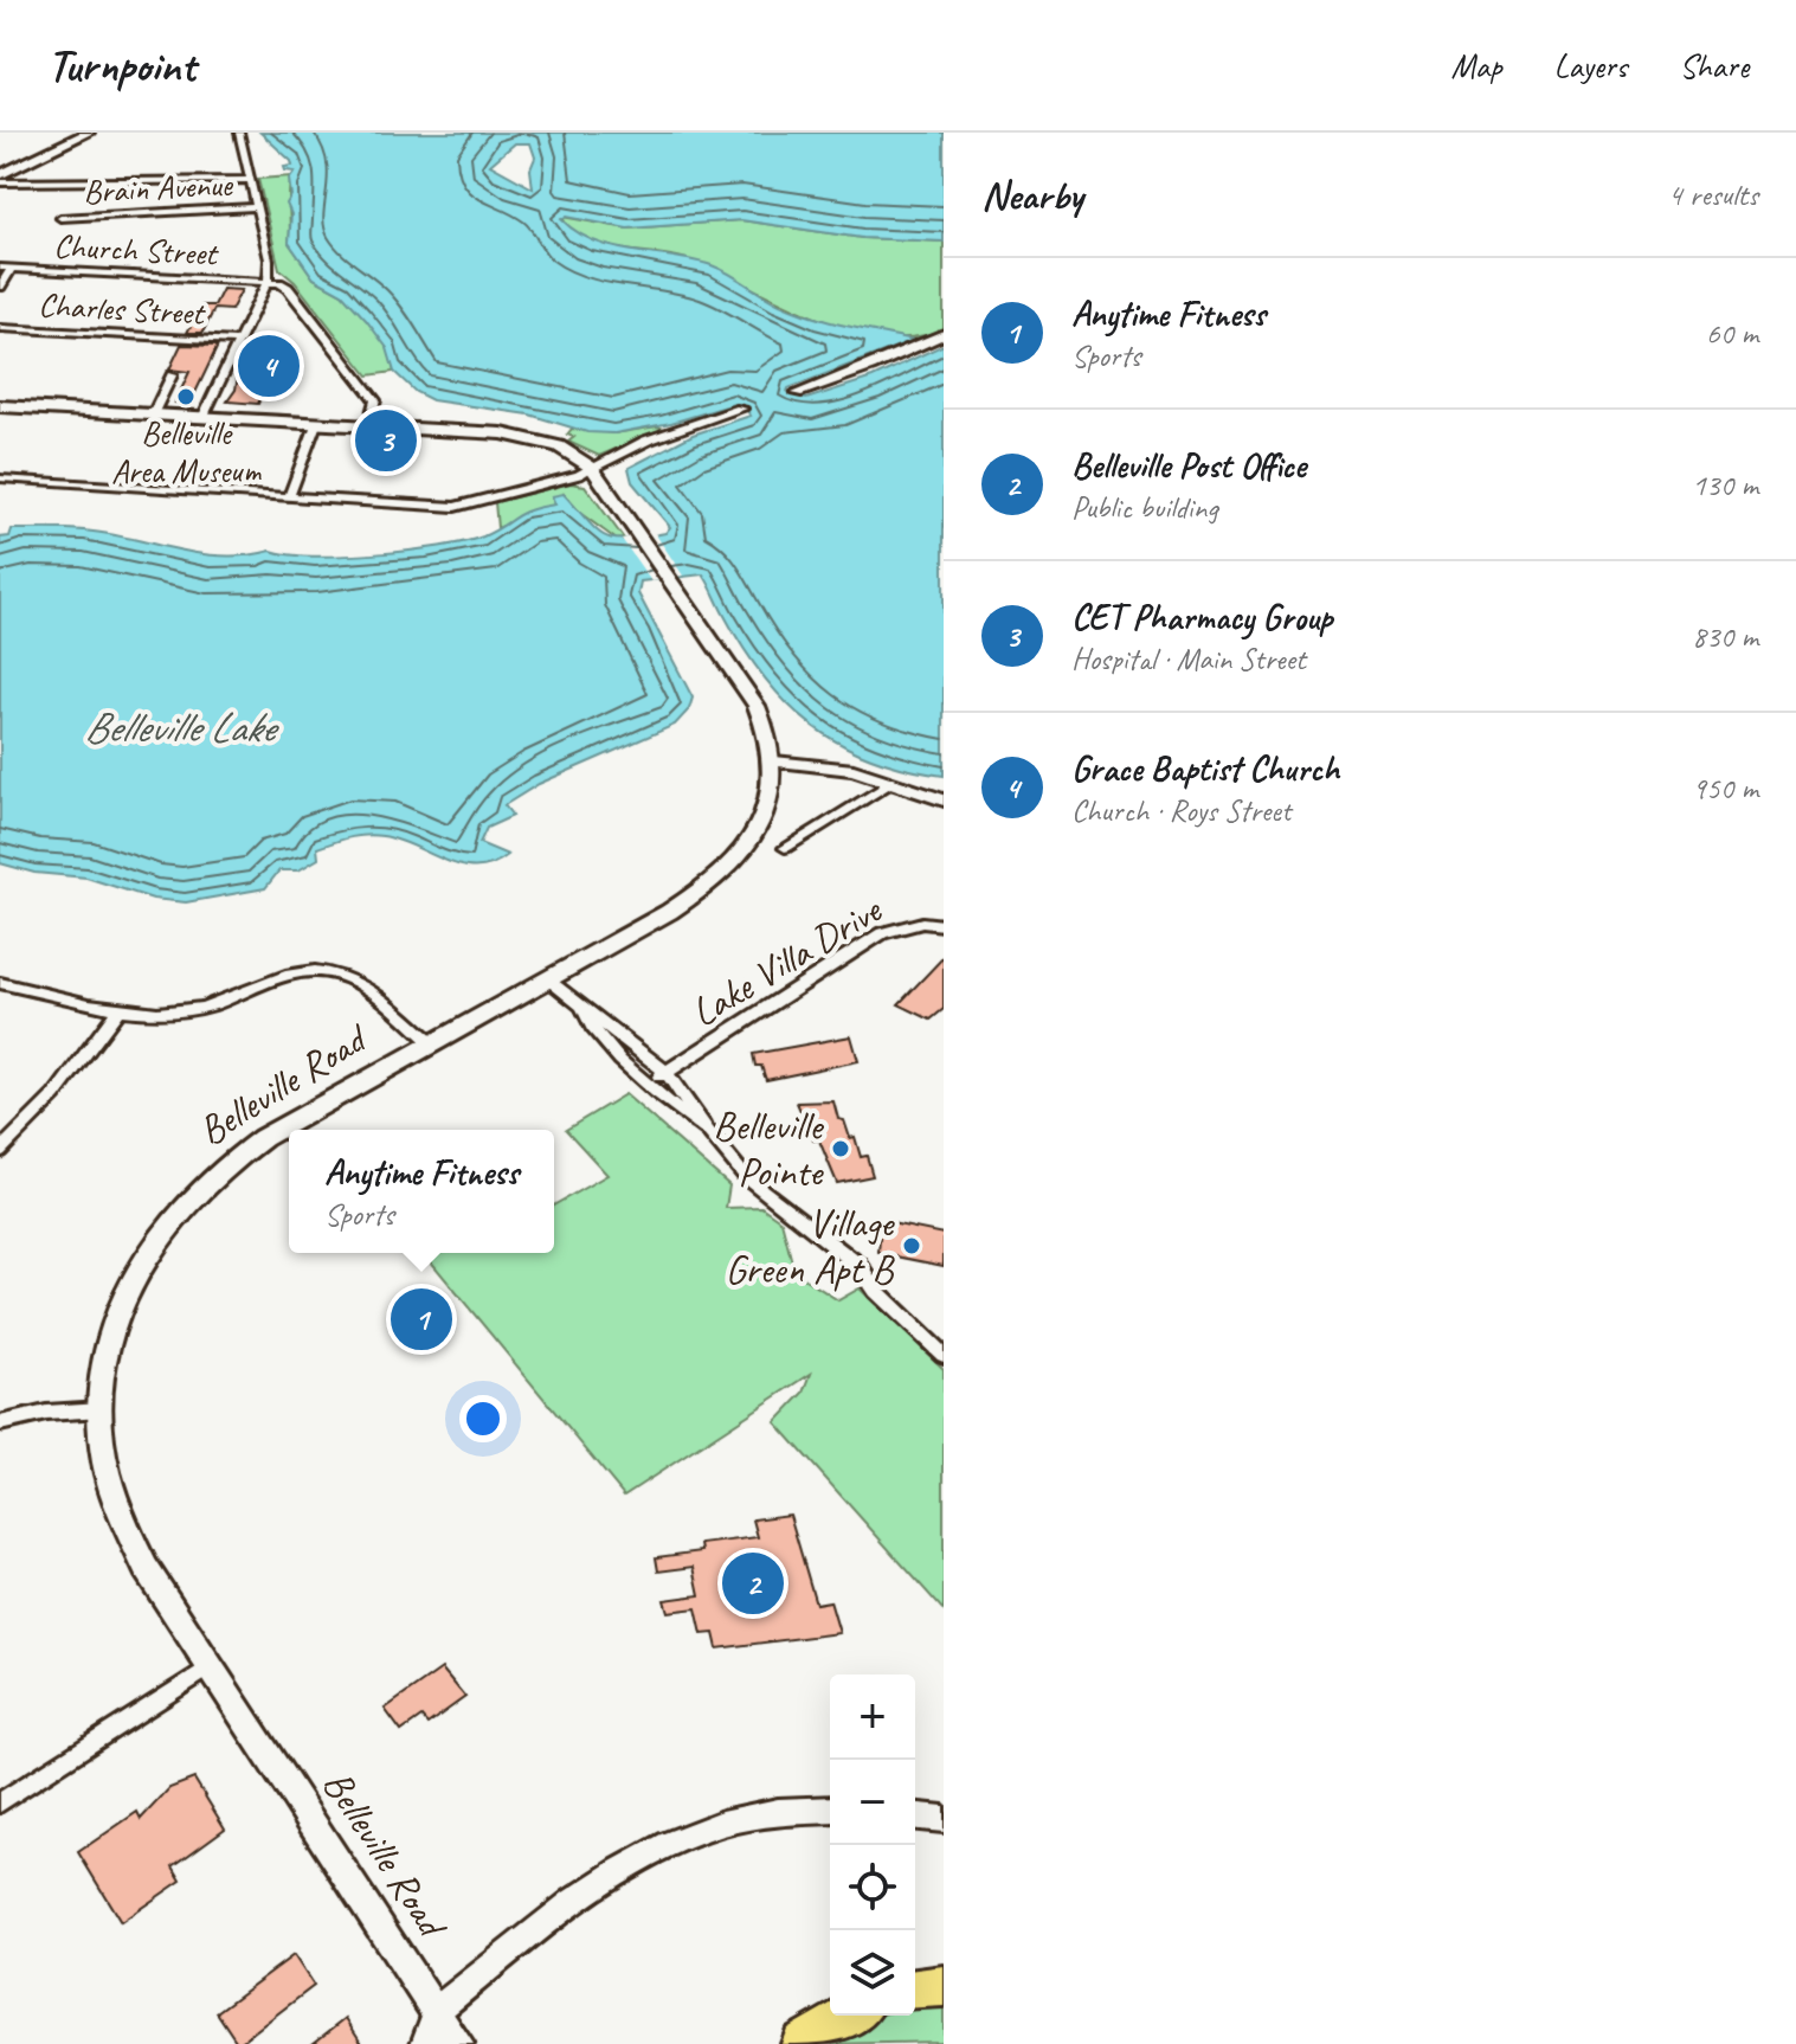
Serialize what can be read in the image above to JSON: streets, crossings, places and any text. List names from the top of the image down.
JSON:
{
  "streets": {
    "main road": ["Belleville Road"],
    "street": [
      "Brain Avenue",
      "Church Street",
      "Charles Street",
      "Lake Villa Drive"
    ]
  },
  "crossings": [
    ["Lake Villa Drive", "Belleville Road"]
  ],
  "water": ["Belleville Lake"],
  "places": ["Belleville Area Museum", "Belleville Pointe", "Village Green Apt B"],
  "page": {
    "header": "Turnpoint",
    "nav": ["Map", "Layers", "Share"],
    "heading": ["Nearby", "4 results"],
    "list": [
      {
        "mark": "1",
        "name": "Anytime Fitness",
        "note": "Sports",
        "value": "60 m"
      },
      {
        "mark": "2",
        "name": "Belleville Post Office",
        "note": "Public building",
        "value": "130 m"
      },
      {
        "mark": "3",
        "name": "CET Pharmacy Group",
        "note": "Hospital · Main Street",
        "value": "830 m"
      },
      {
        "mark": "4",
        "name": "Grace Baptist Church",
        "note": "Church · Roys Street",
        "value": "950 m"
      }
    ],
    "pins": [
      "4",
      "3",
      "1",
      "2"
    ],
    "popup": ["Anytime Fitness", "Sports"],
    "map_buttons": ["+", "−"]
  }
}
